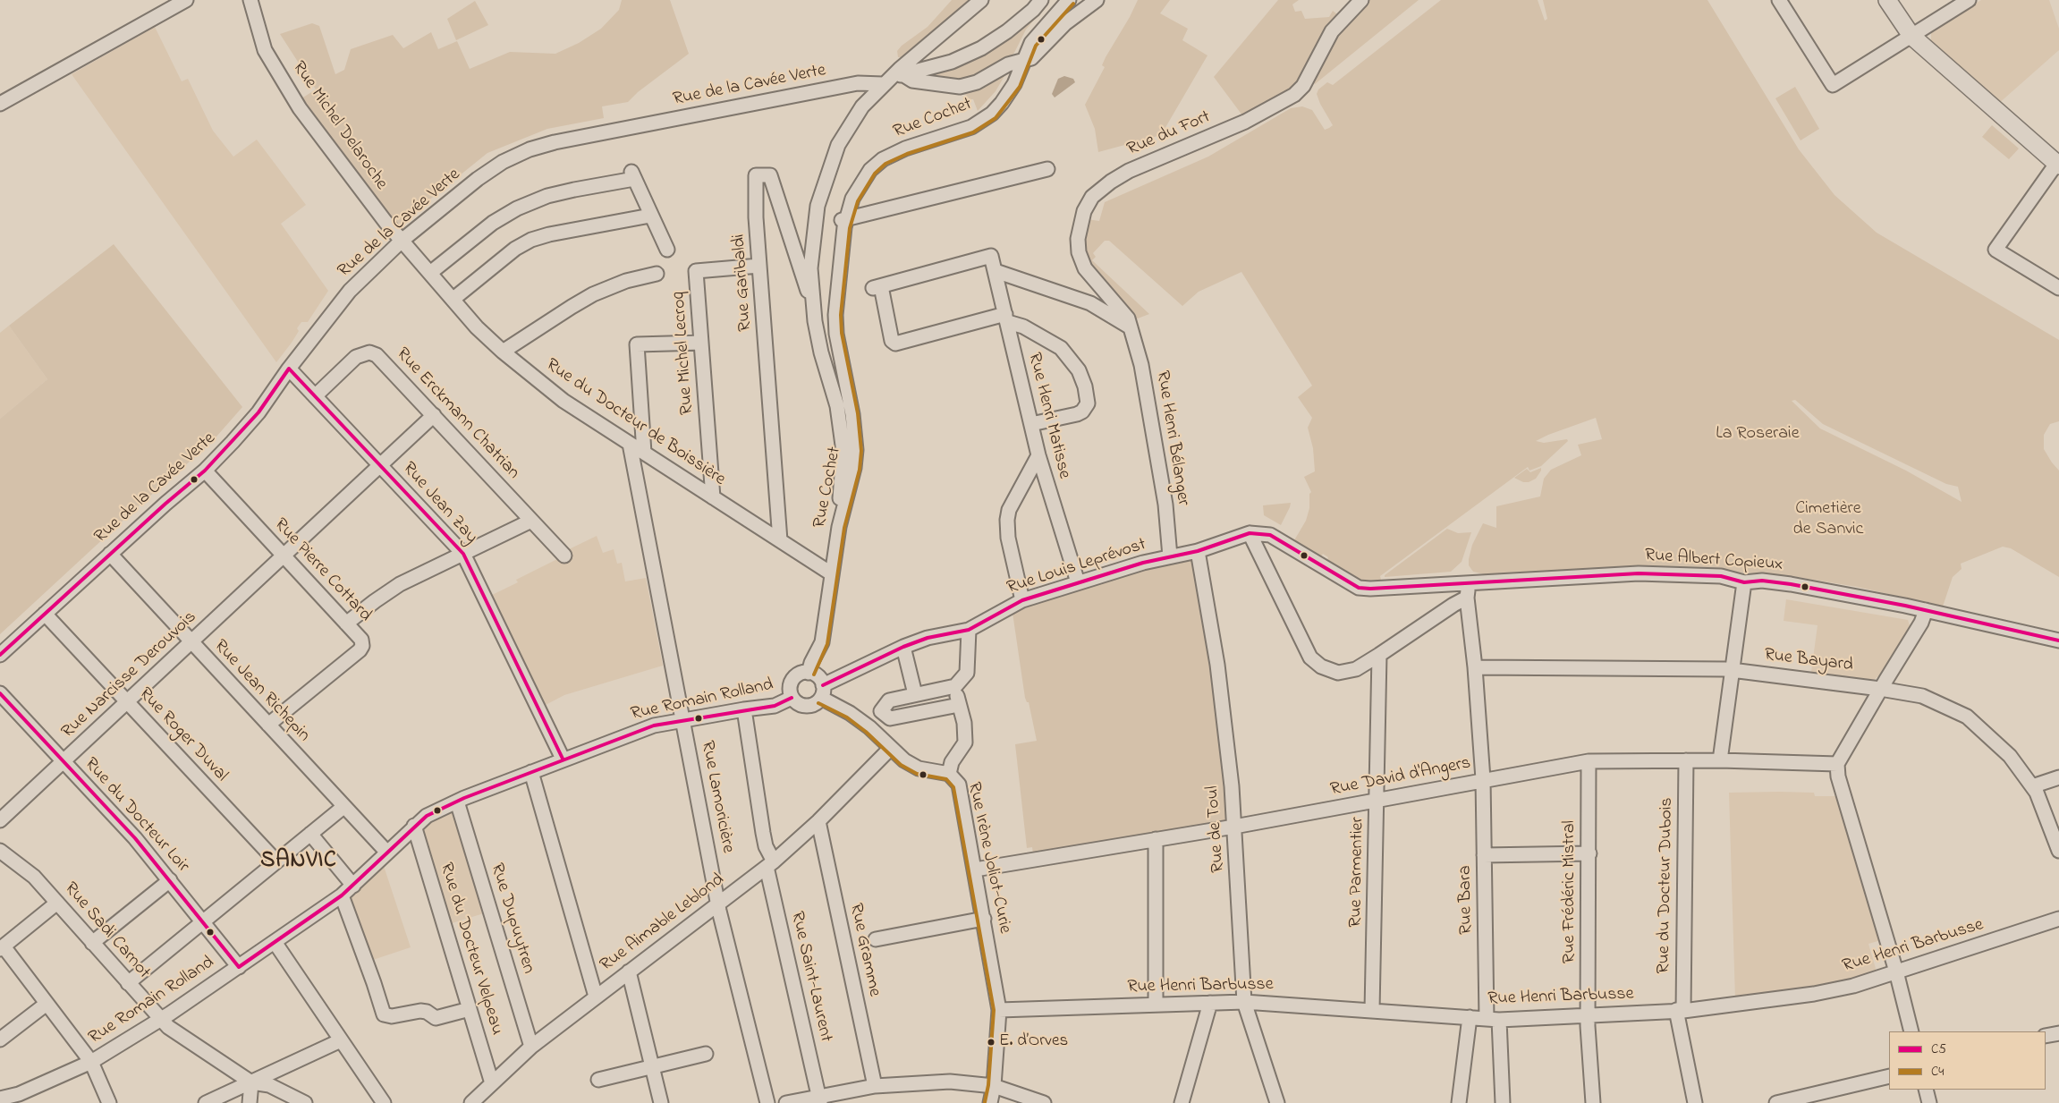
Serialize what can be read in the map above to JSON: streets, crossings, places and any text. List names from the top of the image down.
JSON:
{
  "streets": {
    "street": [
      "Rue de la Cavée Verte",
      "Rue Cochet",
      "Rue Michel Delaroche",
      "Rue du Fort",
      "Rue Garibaldi",
      "Rue Michel Lecroq",
      "Rue Erckmann Chatrian",
      "Rue Henri Matisse",
      "Rue du Docteur de Boissière",
      "Rue Henri Bélanger",
      "Rue Jean Zay",
      "Rue Albert Copieux",
      "Rue Louis Leprévost",
      "Rue Pierre Cottard",
      "Rue Bayard",
      "Rue Narcisse Derouvois",
      "Rue Jean Richepin",
      "Rue Romain Rolland",
      "Rue Roger Duval",
      "Rue David d'Angers",
      "Rue Lamoricière",
      "Rue du Docteur Loir",
      "Rue de Toul",
      "Rue Irène Joliot-Curie",
      "Rue Parmentier",
      "Rue du Docteur Dubois",
      "Rue Frédéric Mistral",
      "Rue Bara",
      "Rue Dupuytren",
      "Rue Aimable Leblond",
      "Rue Sadi Carnot",
      "Rue Henri Barbusse",
      "Rue du Docteur Velpeau",
      "Rue Gramme",
      "Rue Saint-Laurent"
    ]
  },
  "crossings": [
    ["Rue de la Cavée Verte", "Rue Michel Delaroche"],
    ["Rue de la Cavée Verte", "Rue du Docteur de Boissière"],
    ["Rue de la Cavée Verte", "Rue Jean Zay"],
    ["Rue de la Cavée Verte", "Rue Pierre Cottard"],
    ["Rue de la Cavée Verte", "Rue Jean Richepin"],
    ["Rue de la Cavée Verte", "Rue Roger Duval"],
    ["Rue Cochet", "Rue du Docteur de Boissière"],
    ["Rue Cochet", "Rue Louis Leprévost"],
    ["Rue Cochet", "Rue Romain Rolland"],
    ["Rue Cochet", "Rue Irène Joliot-Curie"],
    ["Rue Michel Delaroche", "Rue du Docteur de Boissière"],
    ["Rue du Fort", "Rue Henri Bélanger"],
    ["Rue Garibaldi", "Rue Michel Lecroq"],
    ["Rue Garibaldi", "Rue du Docteur de Boissière"],
    ["Rue Michel Lecroq", "Rue du Docteur de Boissière"],
    ["Rue Erckmann Chatrian", "Rue Jean Zay"],
    ["Rue Erckmann Chatrian", "Rue Narcisse Derouvois"],
    ["Rue Henri Matisse", "Rue Louis Leprévost"],
    ["Rue du Docteur de Boissière", "Rue Lamoricière"],
    ["Rue Henri Bélanger", "Rue Albert Copieux"],
    ["Rue Henri Bélanger", "Rue Louis Leprévost"],
    ["Rue Jean Zay", "Rue Narcisse Derouvois"],
    ["Rue Jean Zay", "Rue Romain Rolland"],
    ["Rue Albert Copieux", "Rue Louis Leprévost"],
    ["Rue Albert Copieux", "Rue de Toul"],
    ["Rue Louis Leprévost", "Rue Romain Rolland"],
    ["Rue Louis Leprévost", "Rue Irène Joliot-Curie"],
    ["Rue Pierre Cottard", "Rue Narcisse Derouvois"],
    ["Rue Pierre Cottard", "Rue Jean Richepin"],
    ["Rue Bayard", "Rue Bara"],
    ["Rue Narcisse Derouvois", "Rue Jean Richepin"],
    ["Rue Narcisse Derouvois", "Rue Roger Duval"],
    ["Rue Narcisse Derouvois", "Rue du Docteur Loir"],
    ["Rue Jean Richepin", "Rue Romain Rolland"],
    ["Rue Romain Rolland", "Rue Lamoricière"],
    ["Rue Romain Rolland", "Rue du Docteur Loir"],
    ["Rue Romain Rolland", "Rue Irène Joliot-Curie"],
    ["Rue Romain Rolland", "Rue Dupuytren"],
    ["Rue Romain Rolland", "Rue Sadi Carnot"],
    ["Rue Romain Rolland", "Rue du Docteur Velpeau"],
    ["Rue Romain Rolland", "Rue Saint-Laurent"],
    ["Rue David d'Angers", "Rue de Toul"],
    ["Rue David d'Angers", "Rue Irène Joliot-Curie"],
    ["Rue David d'Angers", "Rue Parmentier"],
    ["Rue David d'Angers", "Rue du Docteur Dubois"],
    ["Rue David d'Angers", "Rue Frédéric Mistral"],
    ["Rue David d'Angers", "Rue Bara"],
    ["Rue Lamoricière", "Rue Aimable Leblond"],
    ["Rue de Toul", "Rue Henri Barbusse"],
    ["Rue Irène Joliot-Curie", "Rue Aimable Leblond"],
    ["Rue Irène Joliot-Curie", "Rue Henri Barbusse"],
    ["Rue Parmentier", "Rue Henri Barbusse"],
    ["Rue du Docteur Dubois", "Rue Henri Barbusse"],
    ["Rue Frédéric Mistral", "Rue Henri Barbusse"],
    ["Rue Bara", "Rue Henri Barbusse"],
    ["Rue Dupuytren", "Rue Aimable Leblond"],
    ["Rue Aimable Leblond", "Rue du Docteur Velpeau"],
    ["Rue Aimable Leblond", "Rue Gramme"],
    ["Rue Aimable Leblond", "Rue Saint-Laurent"]
  ],
  "districts": ["SANVIC"],
  "parks": ["La Roseraie", "Cimetière de Sanvic"],
  "places": ["E. d’Orves"],
  "lines": ["transit line C4", "transit line C5"],
  "legend": ["C5", "C4"]
}
